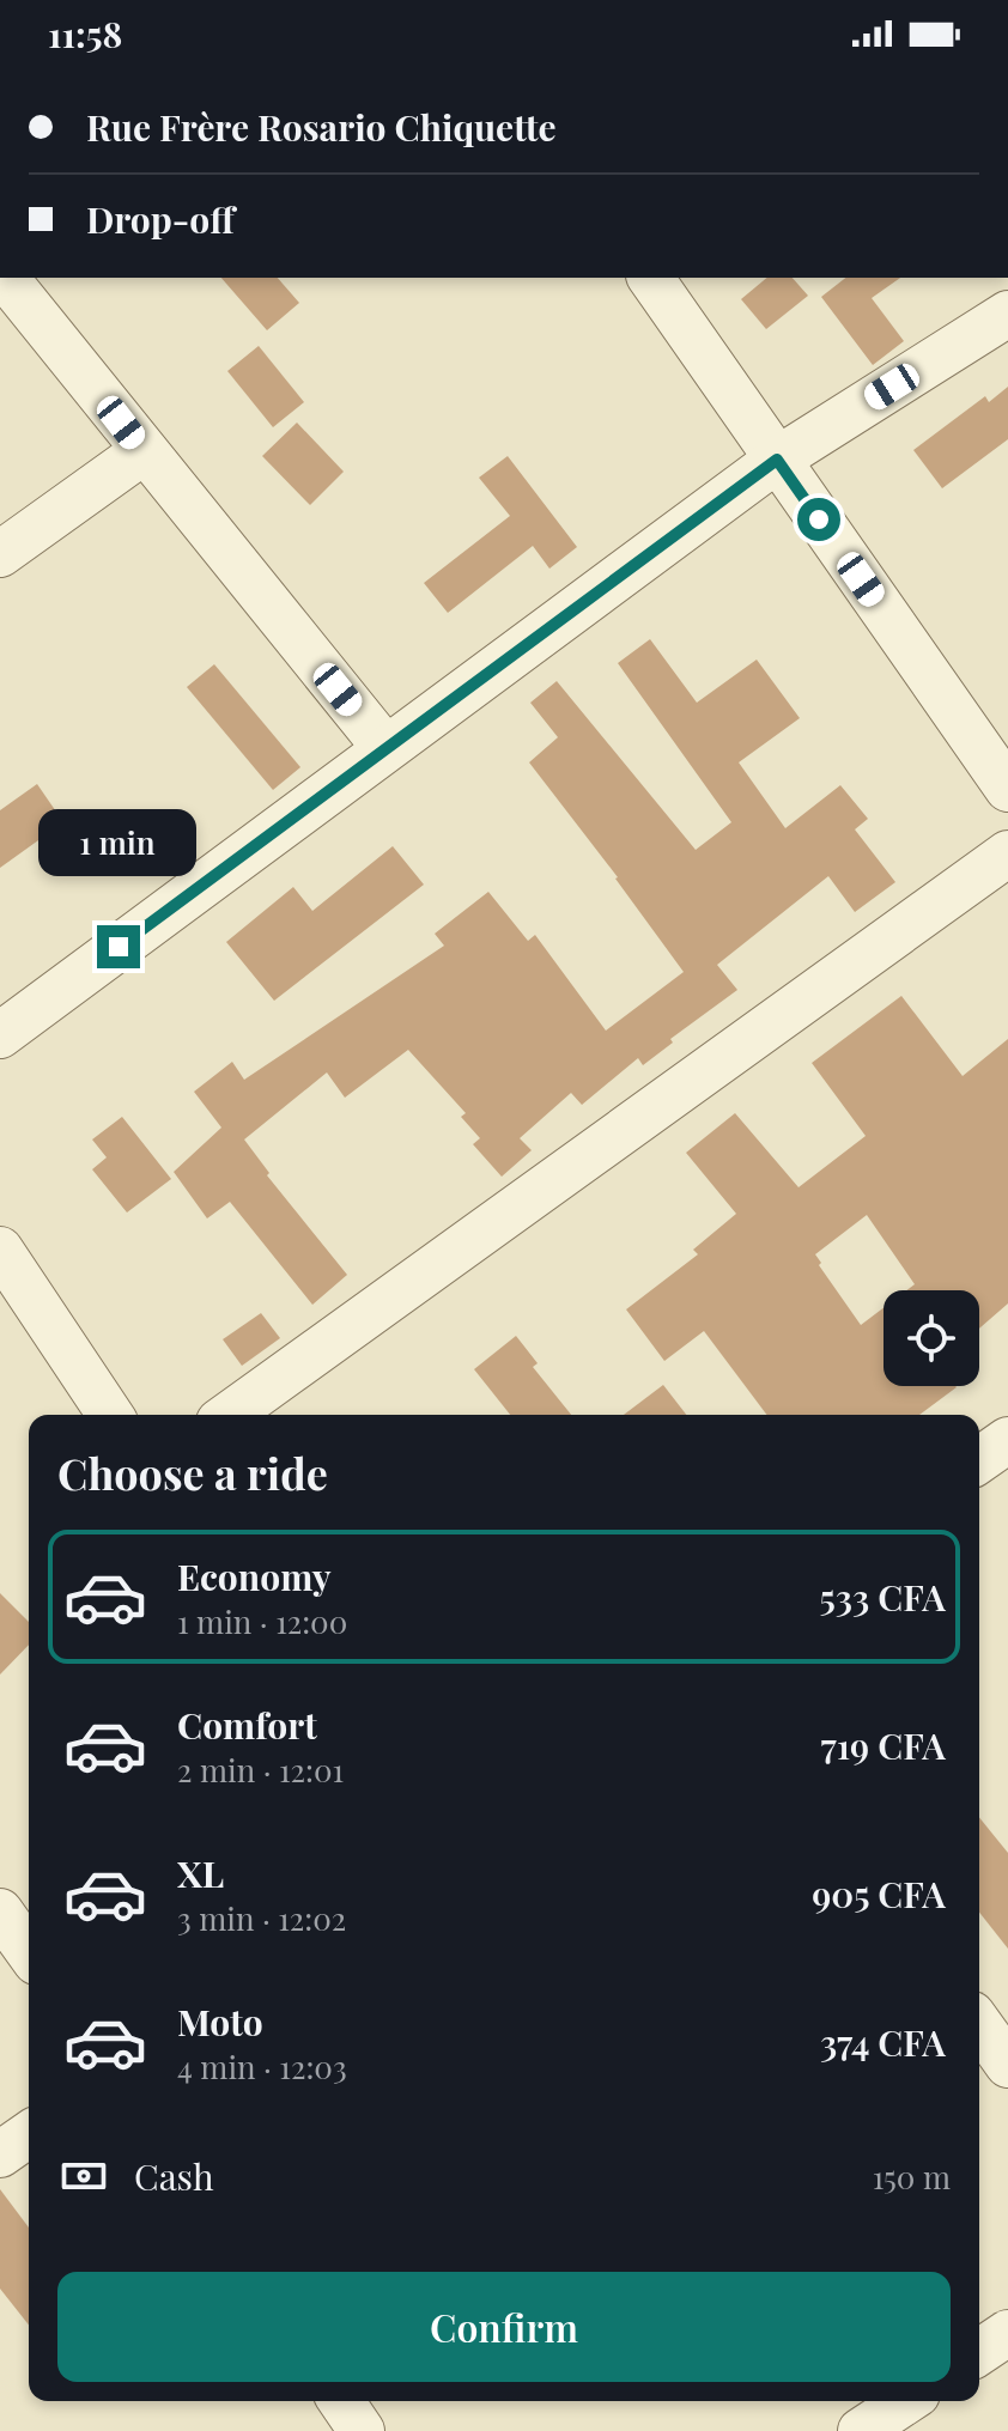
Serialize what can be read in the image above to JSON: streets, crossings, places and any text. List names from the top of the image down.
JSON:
{
  "page": {
    "status": "11:58",
    "banner": ["Rue Frère Rosario Chiquette", "Drop-off"],
    "bubble": "1 min",
    "heading": "Choose a ride",
    "list": [
      {
        "name": "Economy",
        "note": "1 min · 12:00",
        "value": "533 CFA"
      },
      {
        "name": "Comfort",
        "note": "2 min · 12:01",
        "value": "719 CFA"
      },
      {
        "name": "XL",
        "note": "3 min · 12:02",
        "value": "905 CFA"
      },
      {
        "name": "Moto",
        "note": "4 min · 12:03",
        "value": "374 CFA"
      }
    ],
    "pay": ["Cash", "150 m"],
    "buttons": "Confirm"
  }
}
